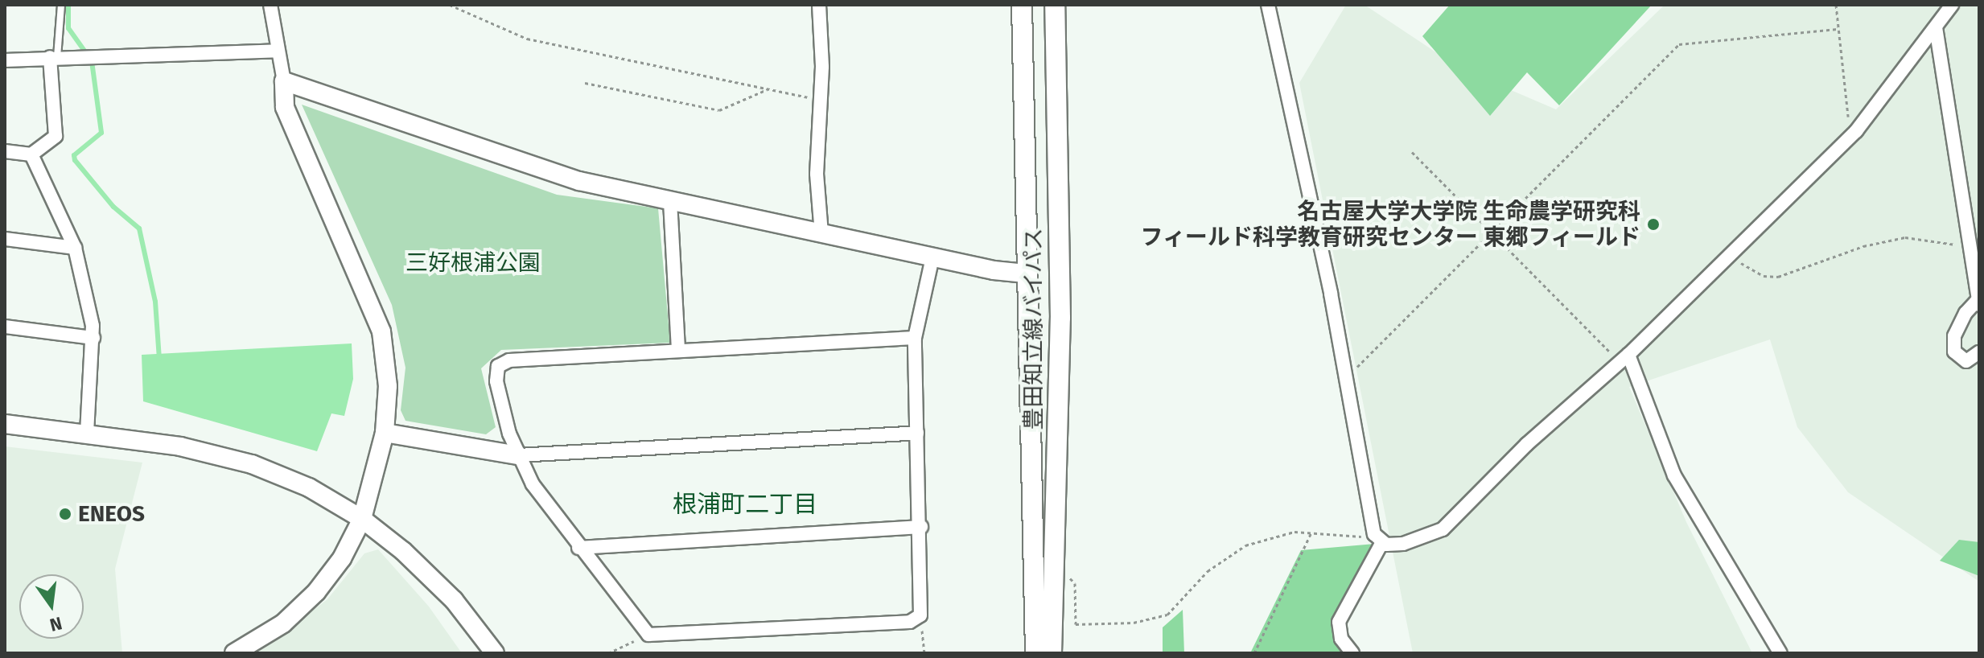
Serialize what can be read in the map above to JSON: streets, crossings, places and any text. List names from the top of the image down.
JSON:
{
  "streets": {
    "main road": ["豊田知立線バイパス"]
  },
  "districts": ["根浦町二丁目"],
  "parks": ["三好根浦公園"],
  "places": ["名古屋大学大学院 生命農学研究科 フィールド科学教育研究センター 東郷フィールド", "ENEOS"],
  "north": "bottom"
}
